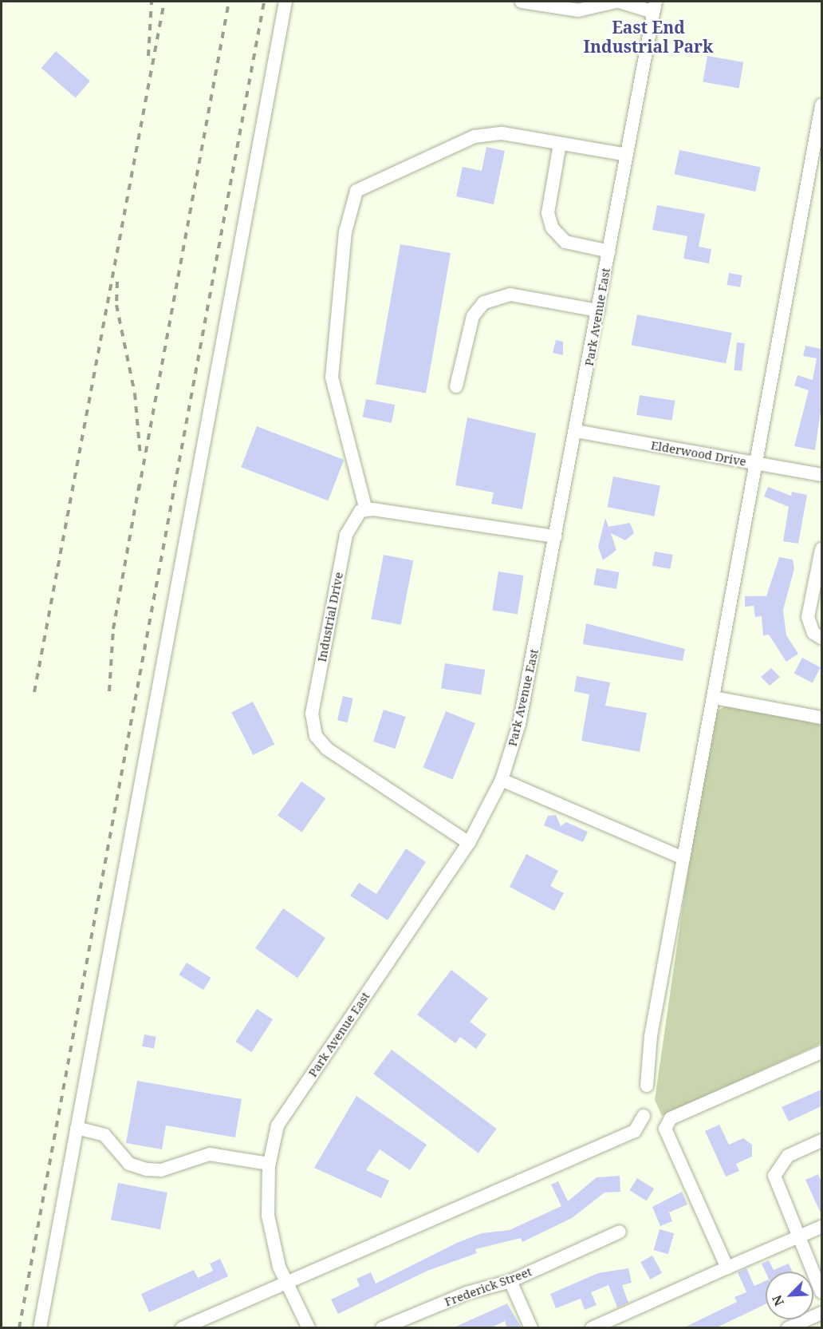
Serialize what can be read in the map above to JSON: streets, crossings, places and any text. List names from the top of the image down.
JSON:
{
  "streets": {
    "street": [
      "Park Avenue East",
      "Elderwood Drive",
      "Industrial Drive",
      "Frederick Street"
    ]
  },
  "crossings": [
    ["Park Avenue East", "Elderwood Drive"],
    ["Park Avenue East", "Industrial Drive"]
  ],
  "districts": ["East End Industrial Park"],
  "north": "bottom left"
}
